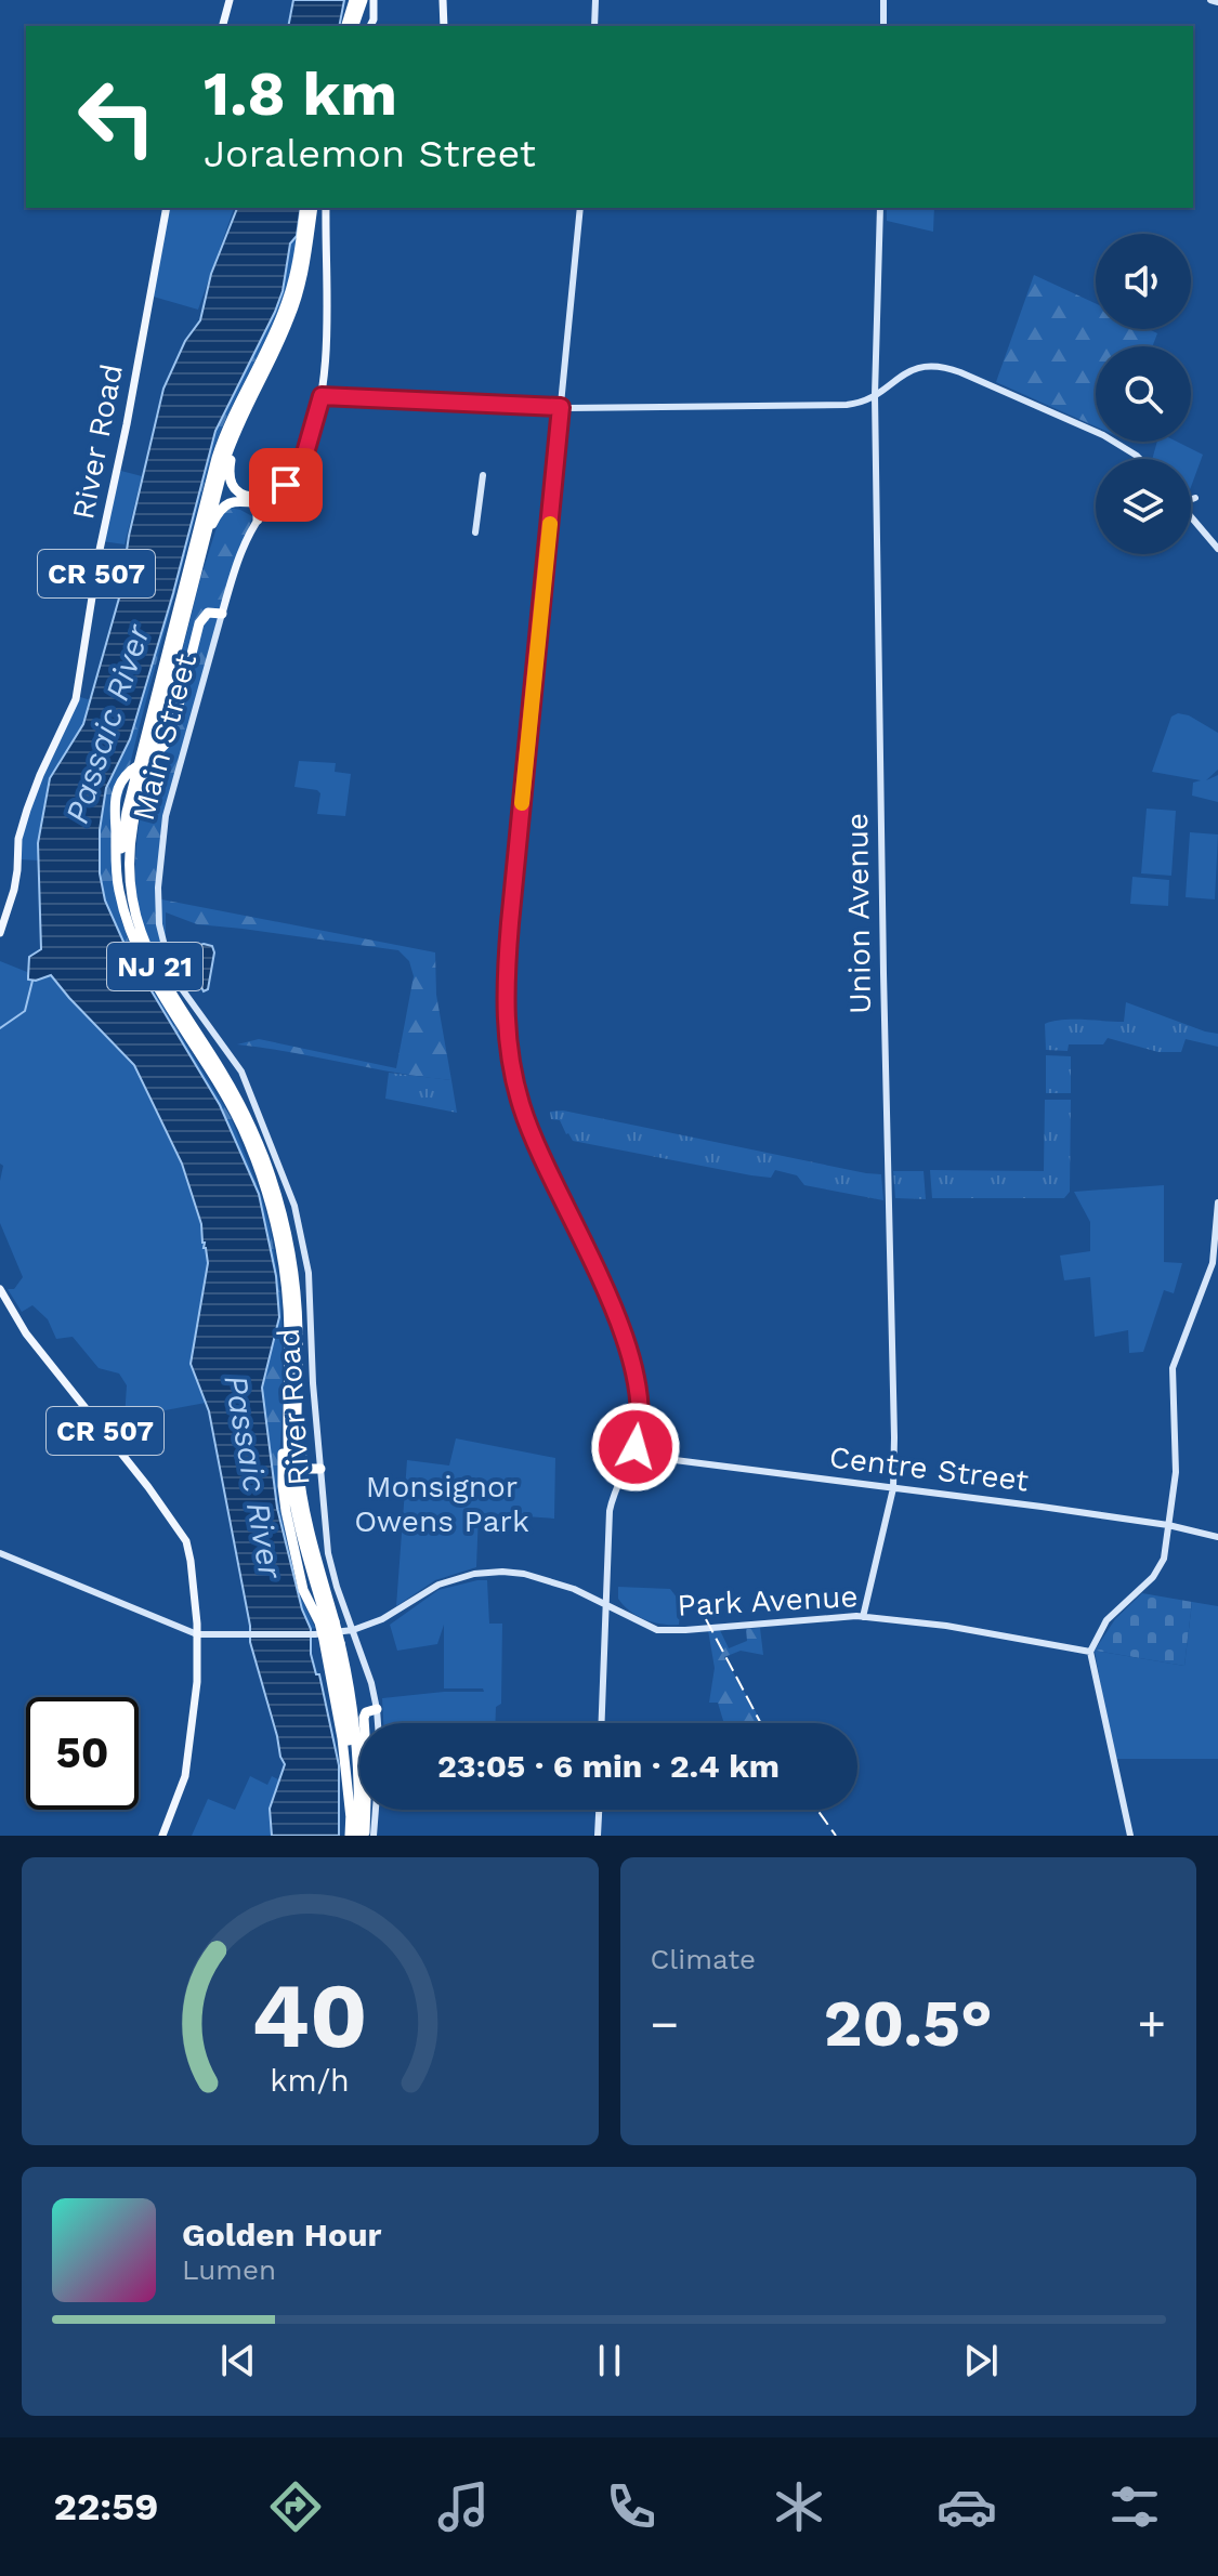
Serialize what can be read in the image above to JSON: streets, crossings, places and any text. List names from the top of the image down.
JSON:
{
  "streets": {
    "highway": ["NJ 21"],
    "main road": ["River Road", "CR 507", "Main Street"],
    "street": ["Union Avenue", "Centre Street", "Park Avenue"]
  },
  "crossings": [
    ["River Road", "Main Street"],
    ["River Road", "Park Avenue"],
    ["CR 507", "Park Avenue"],
    ["Union Avenue", "Centre Street"],
    ["Union Avenue", "Park Avenue"],
    ["NJ 21", "Park Avenue"]
  ],
  "water": ["Passaic River"],
  "parks": ["Monsignor Owens Park"],
  "page": {
    "turn": ["1.8 km", "Joralemon Street"],
    "limit": "50",
    "trip": "23:05 · 6 min · 2.4 km",
    "tile": "Climate",
    "heat": ["−", "20.5°", "+"],
    "song": ["Golden Hour", "Lumen"],
    "tabs": "22:59",
    "gauge": ["40", "km/h"]
  }
}
